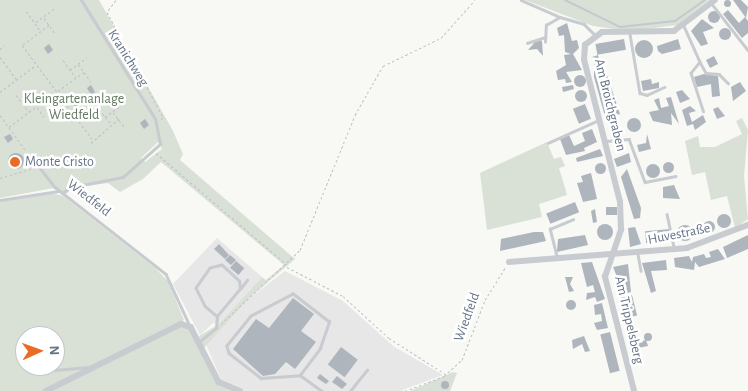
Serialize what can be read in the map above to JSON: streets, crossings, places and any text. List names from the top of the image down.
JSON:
{
  "streets": {
    "street": [
      "Am Broichgraben",
      "Wiedfeld",
      "Huvestraße",
      "Am Trippelsberg"
    ],
    "lane": ["Kranichweg"]
  },
  "crossings": [
    ["Am Broichgraben", "Huvestraße"],
    ["Am Broichgraben", "Am Trippelsberg"],
    ["Huvestraße", "Am Trippelsberg"]
  ],
  "parks": ["Kleingartenanlage Wiedfeld"],
  "places": ["Monte Cristo"],
  "north": "right"
}
